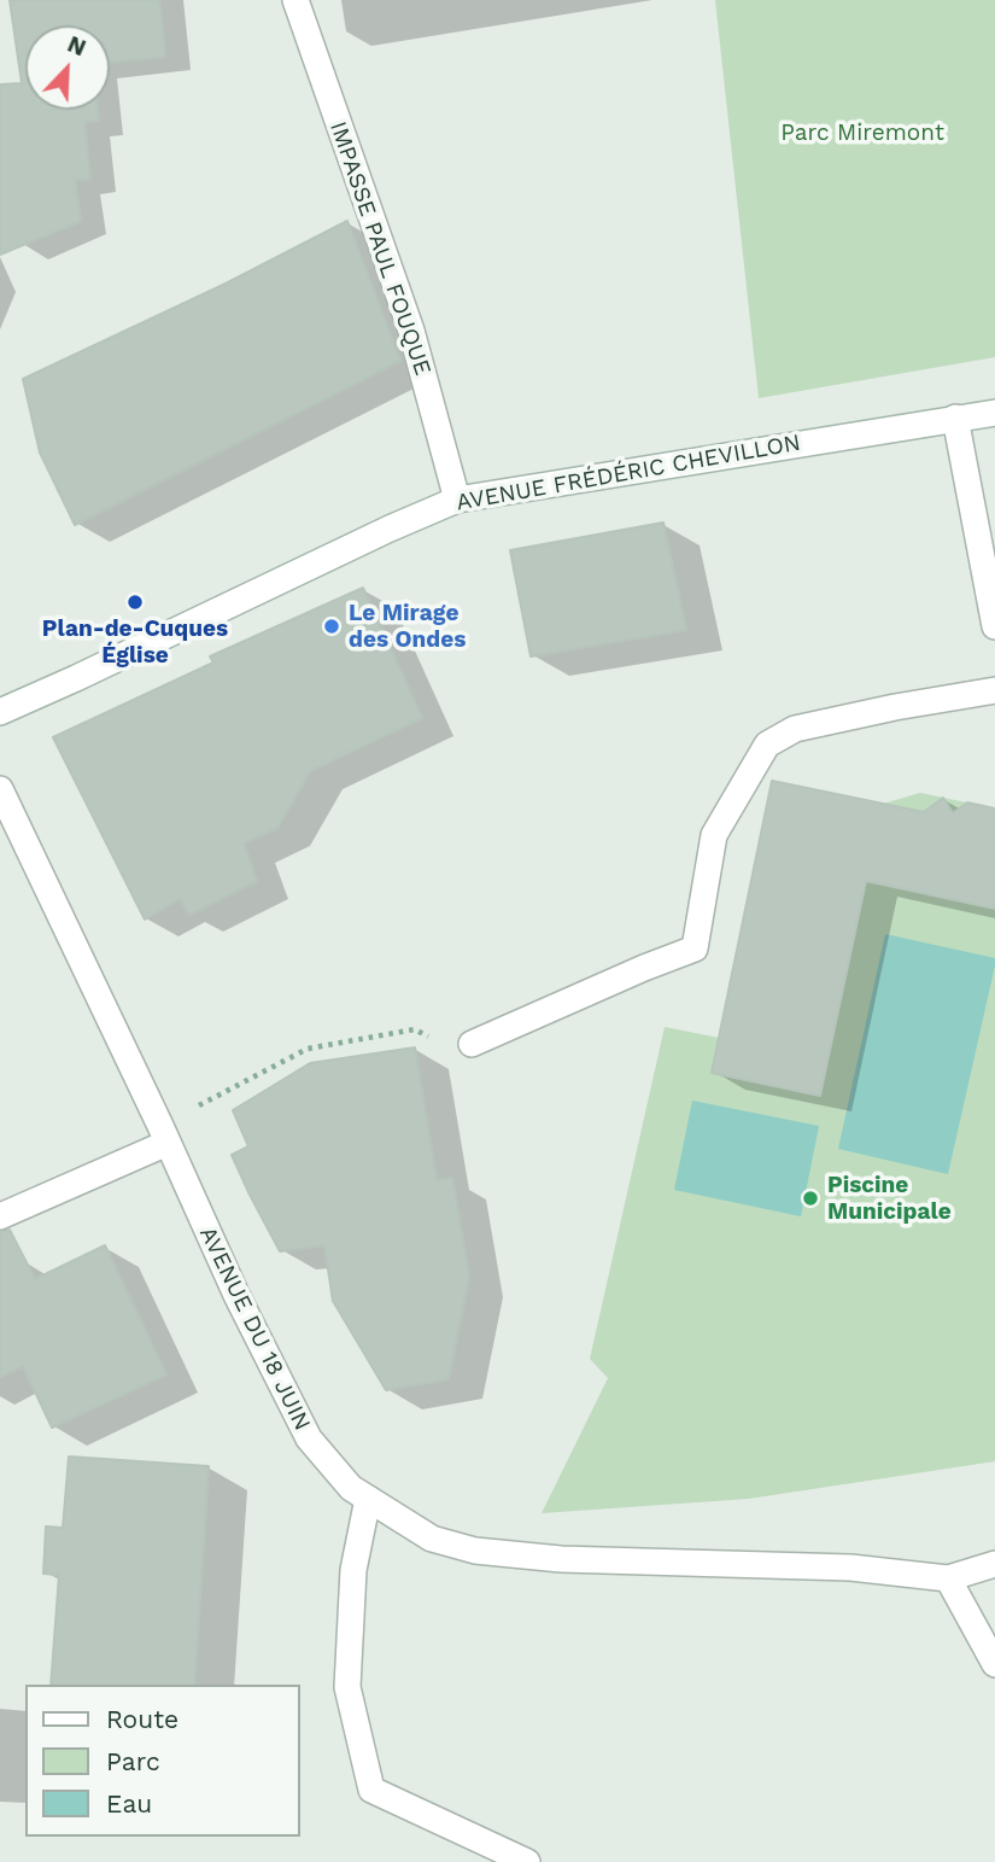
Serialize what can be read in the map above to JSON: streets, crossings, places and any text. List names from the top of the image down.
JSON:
{
  "streets": {
    "street": ["IMPASSE PAUL FOUQUE", "AVENUE FRÉDÉRIC CHEVILLON", "AVENUE DU 18 JUIN"]
  },
  "crossings": [
    ["IMPASSE PAUL FOUQUE", "AVENUE FRÉDÉRIC CHEVILLON"]
  ],
  "parks": ["Parc Miremont"],
  "places": ["Plan-de-Cuques Église", "Le Mirage des Ondes", "Piscine Municipale"],
  "legend": ["Route", "Parc", "Eau"],
  "north": "top right"
}
